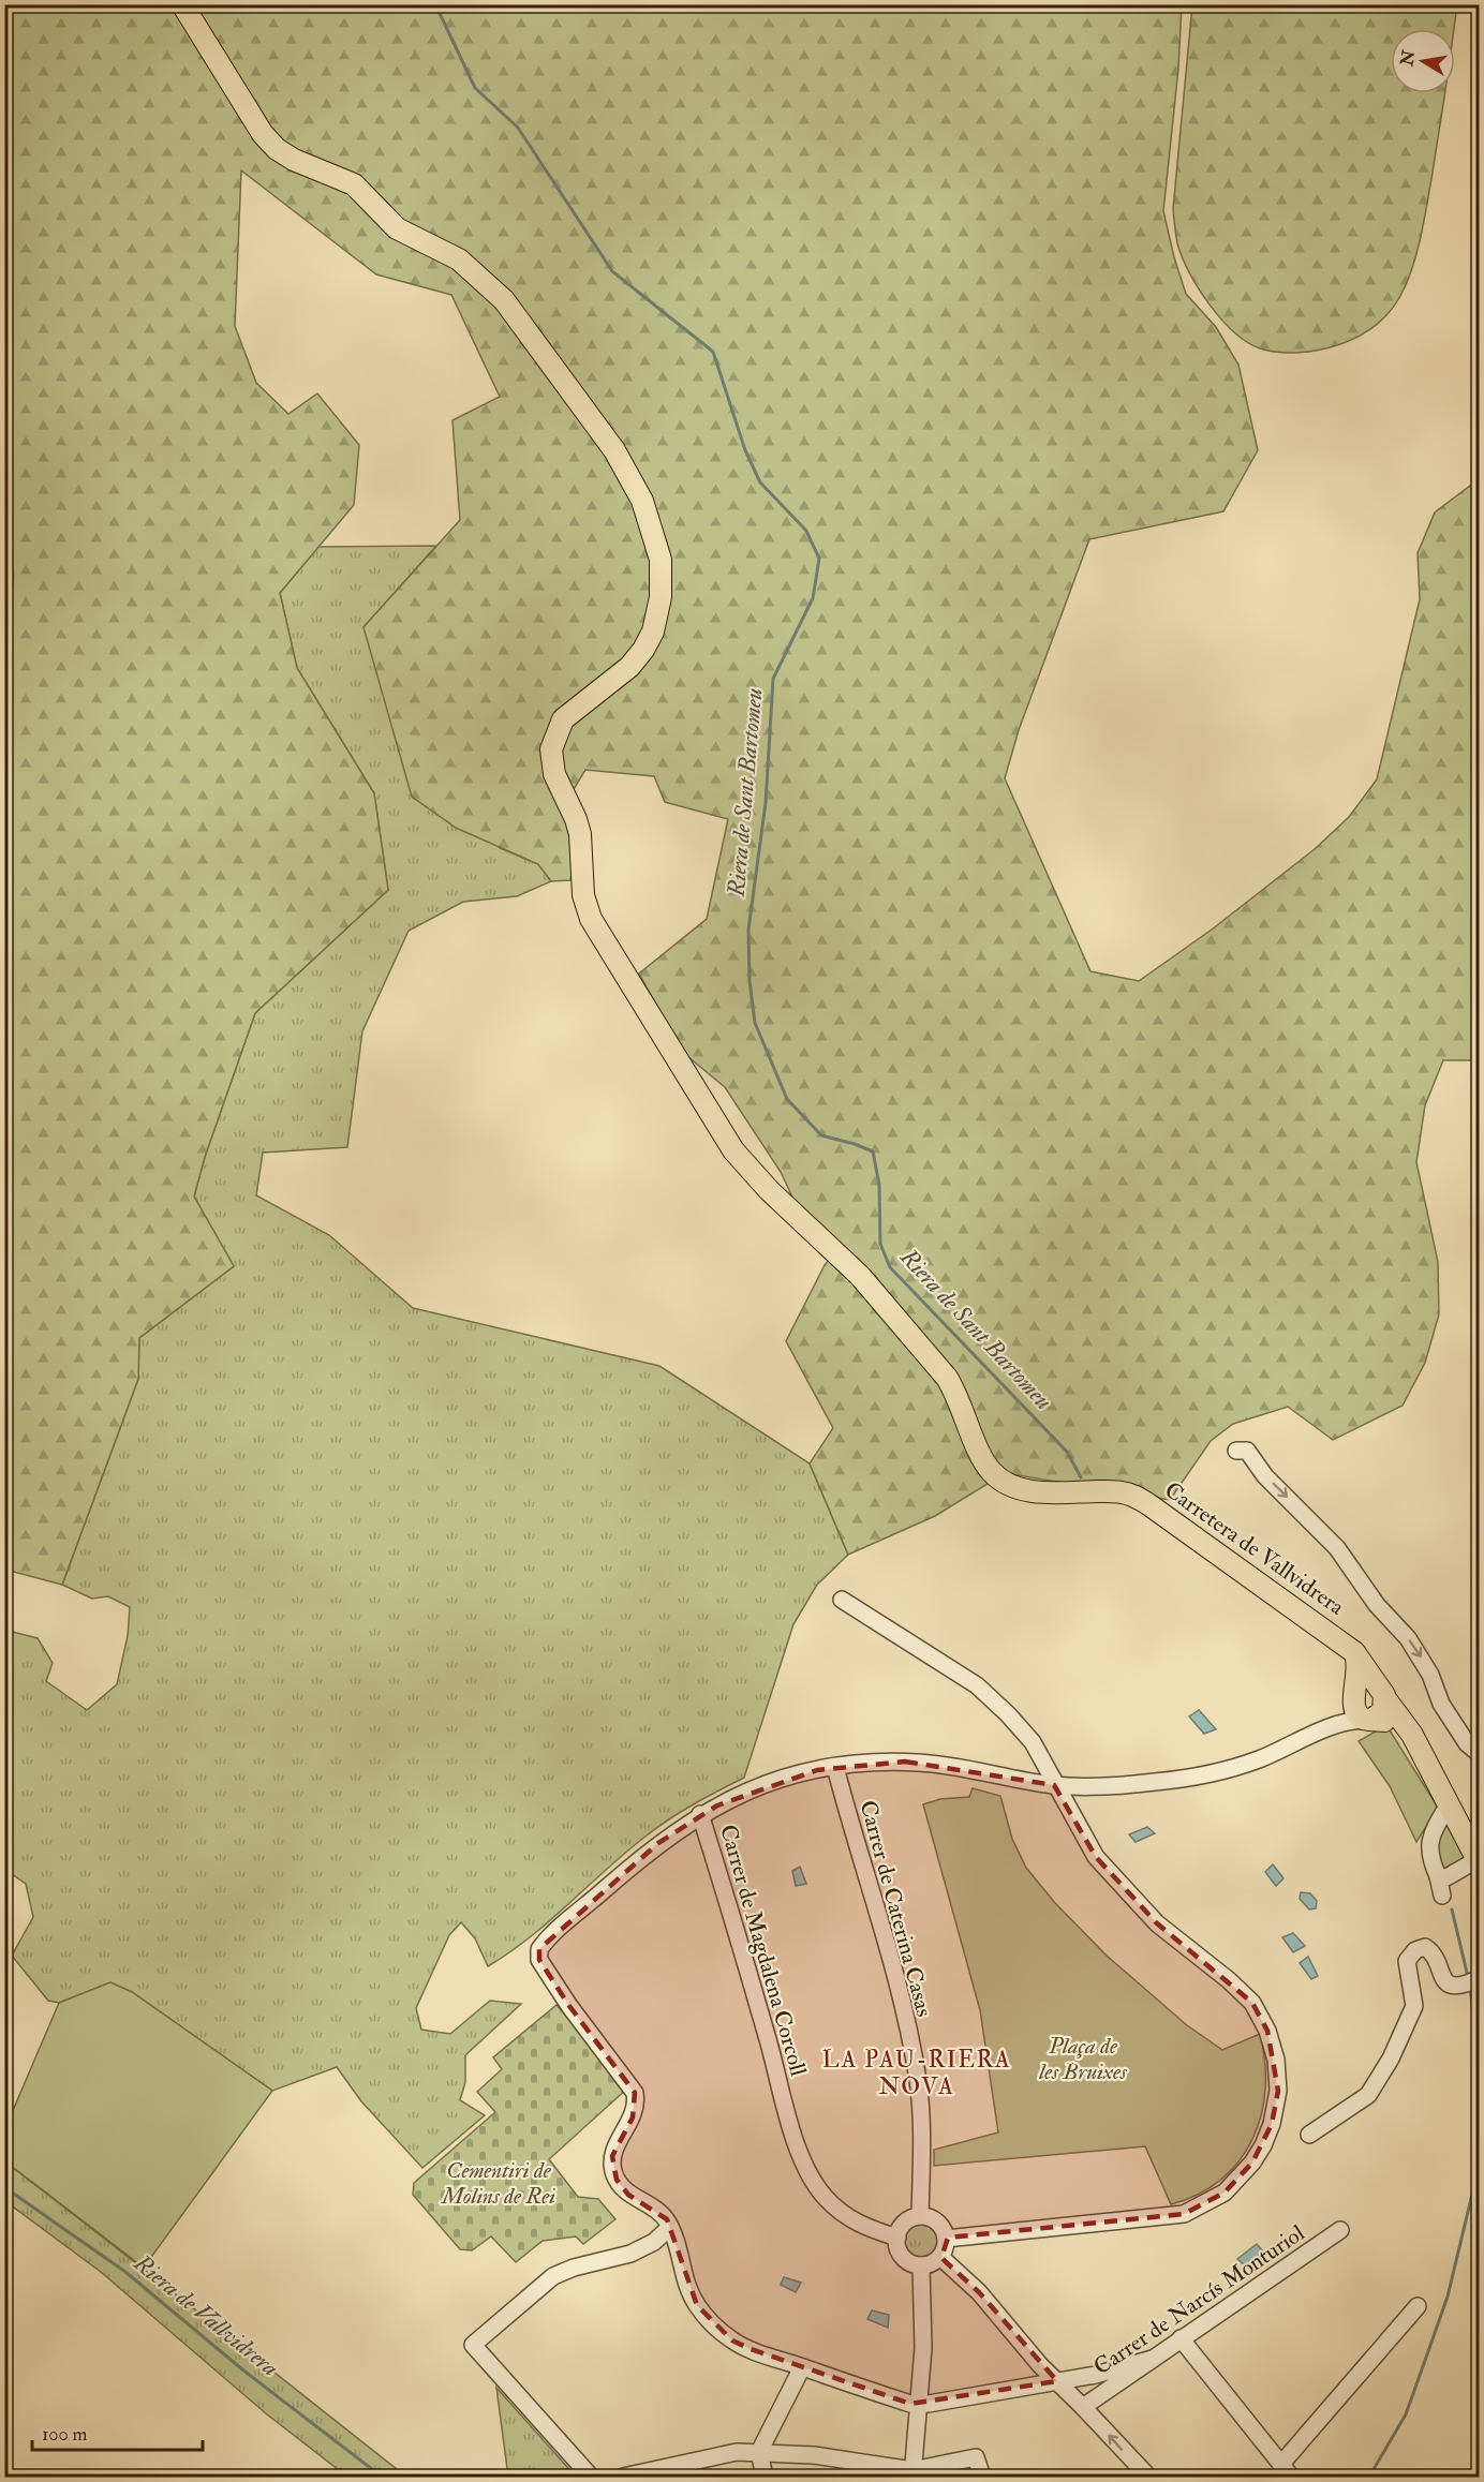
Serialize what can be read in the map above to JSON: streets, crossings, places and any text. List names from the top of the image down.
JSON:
{
  "streets": {
    "main road": ["Carretera de Vallvidrera"],
    "street": ["Carrer de Caterina Casas", "Carrer de Magdalena Corcoll", "Carrer de Narcís Monturiol"]
  },
  "crossings": [
    ["Carrer de Caterina Casas", "Carrer de Magdalena Corcoll"]
  ],
  "districts": ["LA PAU-RIERA NOVA"],
  "water": ["Riera de Sant Bartomeu", "Riera de Vallvidrera"],
  "parks": ["Plaça de les Bruixes", "Cementiri de Molins de Rei"],
  "scale_bar": "100 m",
  "north": "left"
}
